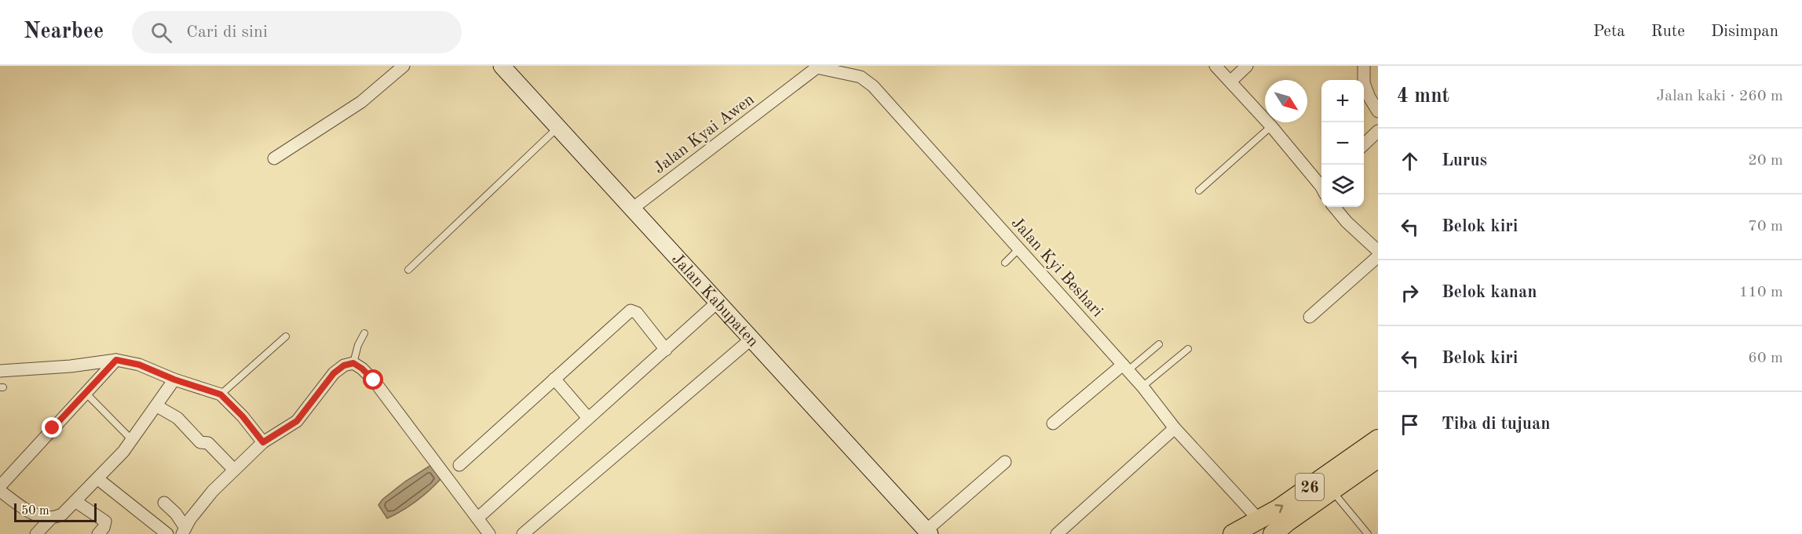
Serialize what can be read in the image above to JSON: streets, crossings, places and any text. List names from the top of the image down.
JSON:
{
  "streets": {
    "highway": ["26"],
    "main road": ["Jalan Kabupaten"],
    "street": ["Jalan Kyai Awen", "Jalan Kyi Beshari"]
  },
  "crossings": [
    ["Jalan Kyai Awen", "Jalan Kyi Beshari"],
    ["Jalan Kyai Awen", "Jalan Kabupaten"]
  ],
  "scale_bar": "50 m",
  "north": "bottom right",
  "page": {
    "header": "Nearbee",
    "search": "Cari di sini",
    "nav": ["Peta", "Rute", "Disimpan"],
    "heading": ["4 mnt", "Jalan kaki · 260 m"],
    "map_buttons": ["+", "−"],
    "list": [
      ["Lurus", "20 m"],
      ["Belok kiri", "70 m"],
      ["Belok kanan", "110 m"],
      ["Belok kiri", "60 m"],
      "Tiba di tujuan"
    ],
    "scale": "50 m"
  }
}
